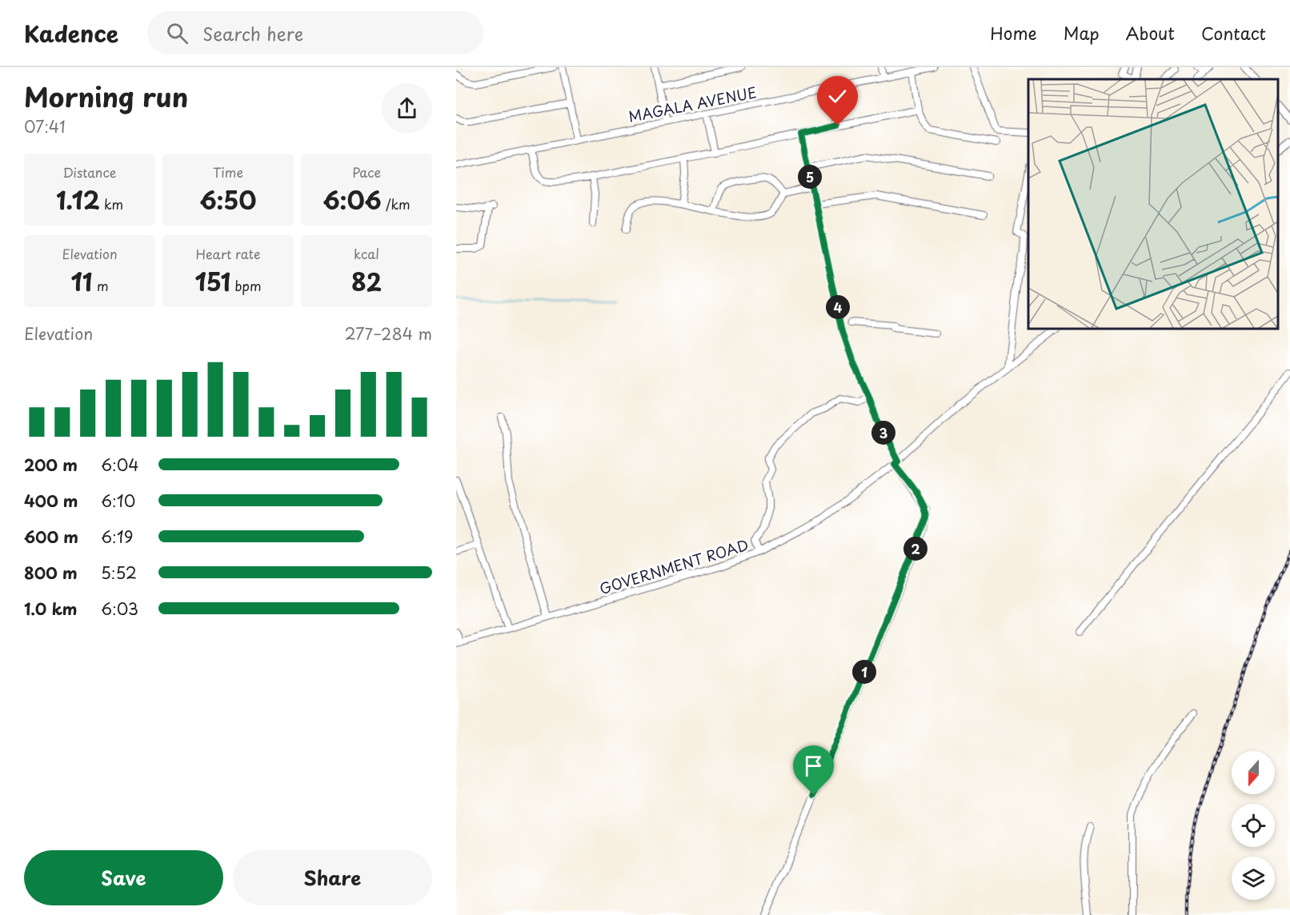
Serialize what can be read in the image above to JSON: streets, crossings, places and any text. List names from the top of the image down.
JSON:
{
  "streets": {
    "street": ["MAGALA AVENUE", "GOVERNMENT ROAD"]
  },
  "north": "bottom",
  "page": {
    "header": "Kadence",
    "search": "Search here",
    "nav": [
      "Home",
      "Map",
      "About",
      "Contact"
    ],
    "heading": ["Morning run", "07:41"],
    "stats": [
      ["Distance", "1.12 km"],
      ["Time", "6:50"],
      ["Pace", "6:06 /km"],
      ["Elevation", "11 m"],
      ["Heart rate", "151 bpm"],
      ["kcal", "82"]
    ],
    "pins": [
      "5",
      "4",
      "3",
      "2",
      "1"
    ],
    "chart": ["Elevation", "277–284 m"],
    "list": [
      {
        "name": "200 m",
        "note": "6:04"
      },
      {
        "name": "400 m",
        "note": "6:10"
      },
      {
        "name": "600 m",
        "note": "6:19"
      },
      {
        "name": "800 m",
        "note": "5:52"
      },
      {
        "name": "1.0 km",
        "note": "6:03"
      }
    ],
    "buttons": ["Save", "Share"]
  }
}
